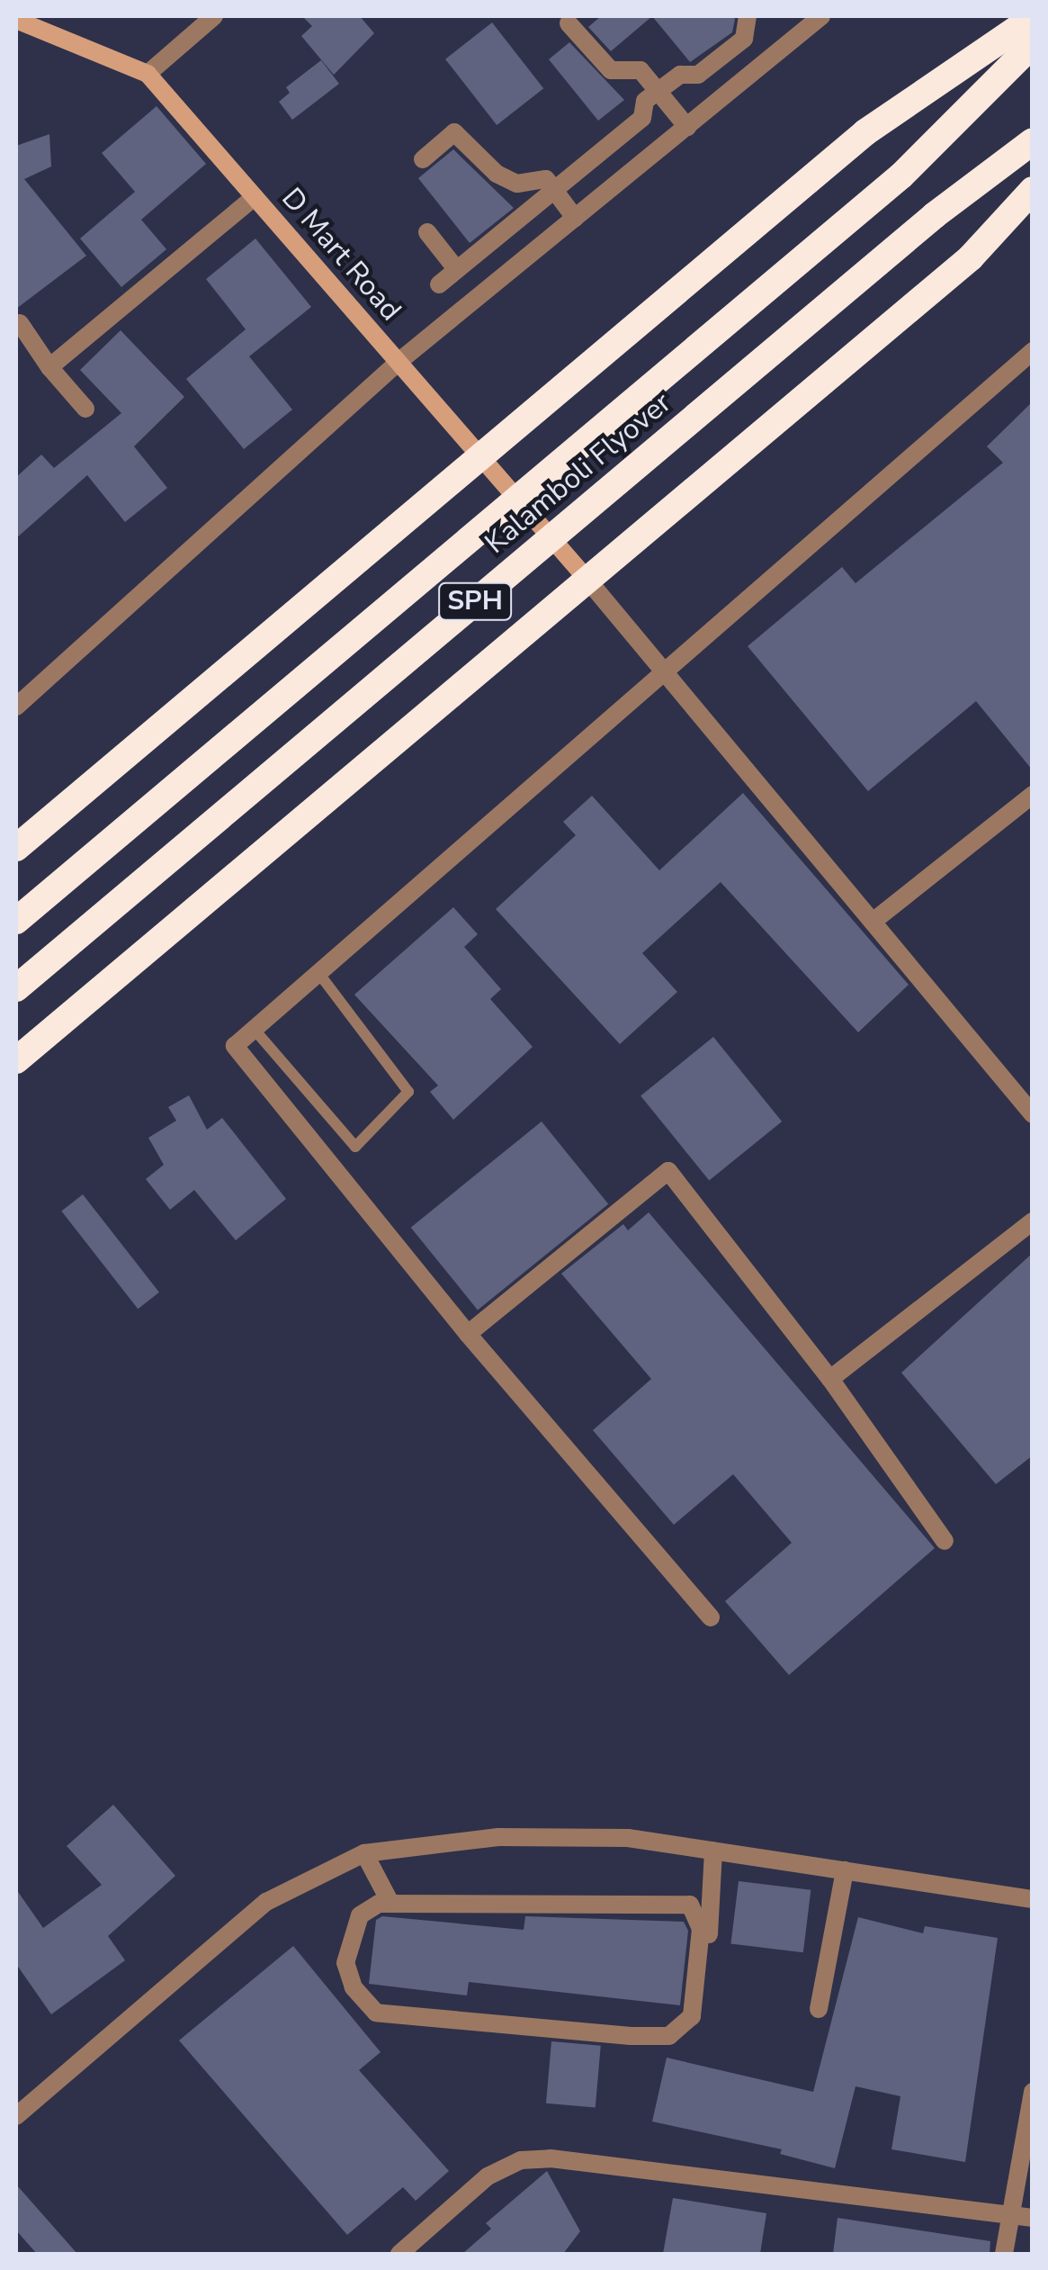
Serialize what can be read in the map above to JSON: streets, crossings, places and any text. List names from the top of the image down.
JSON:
{
  "streets": {
    "highway": ["Kalamboli Flyover", "SPH"],
    "main road": ["D Mart Road"]
  }
}
